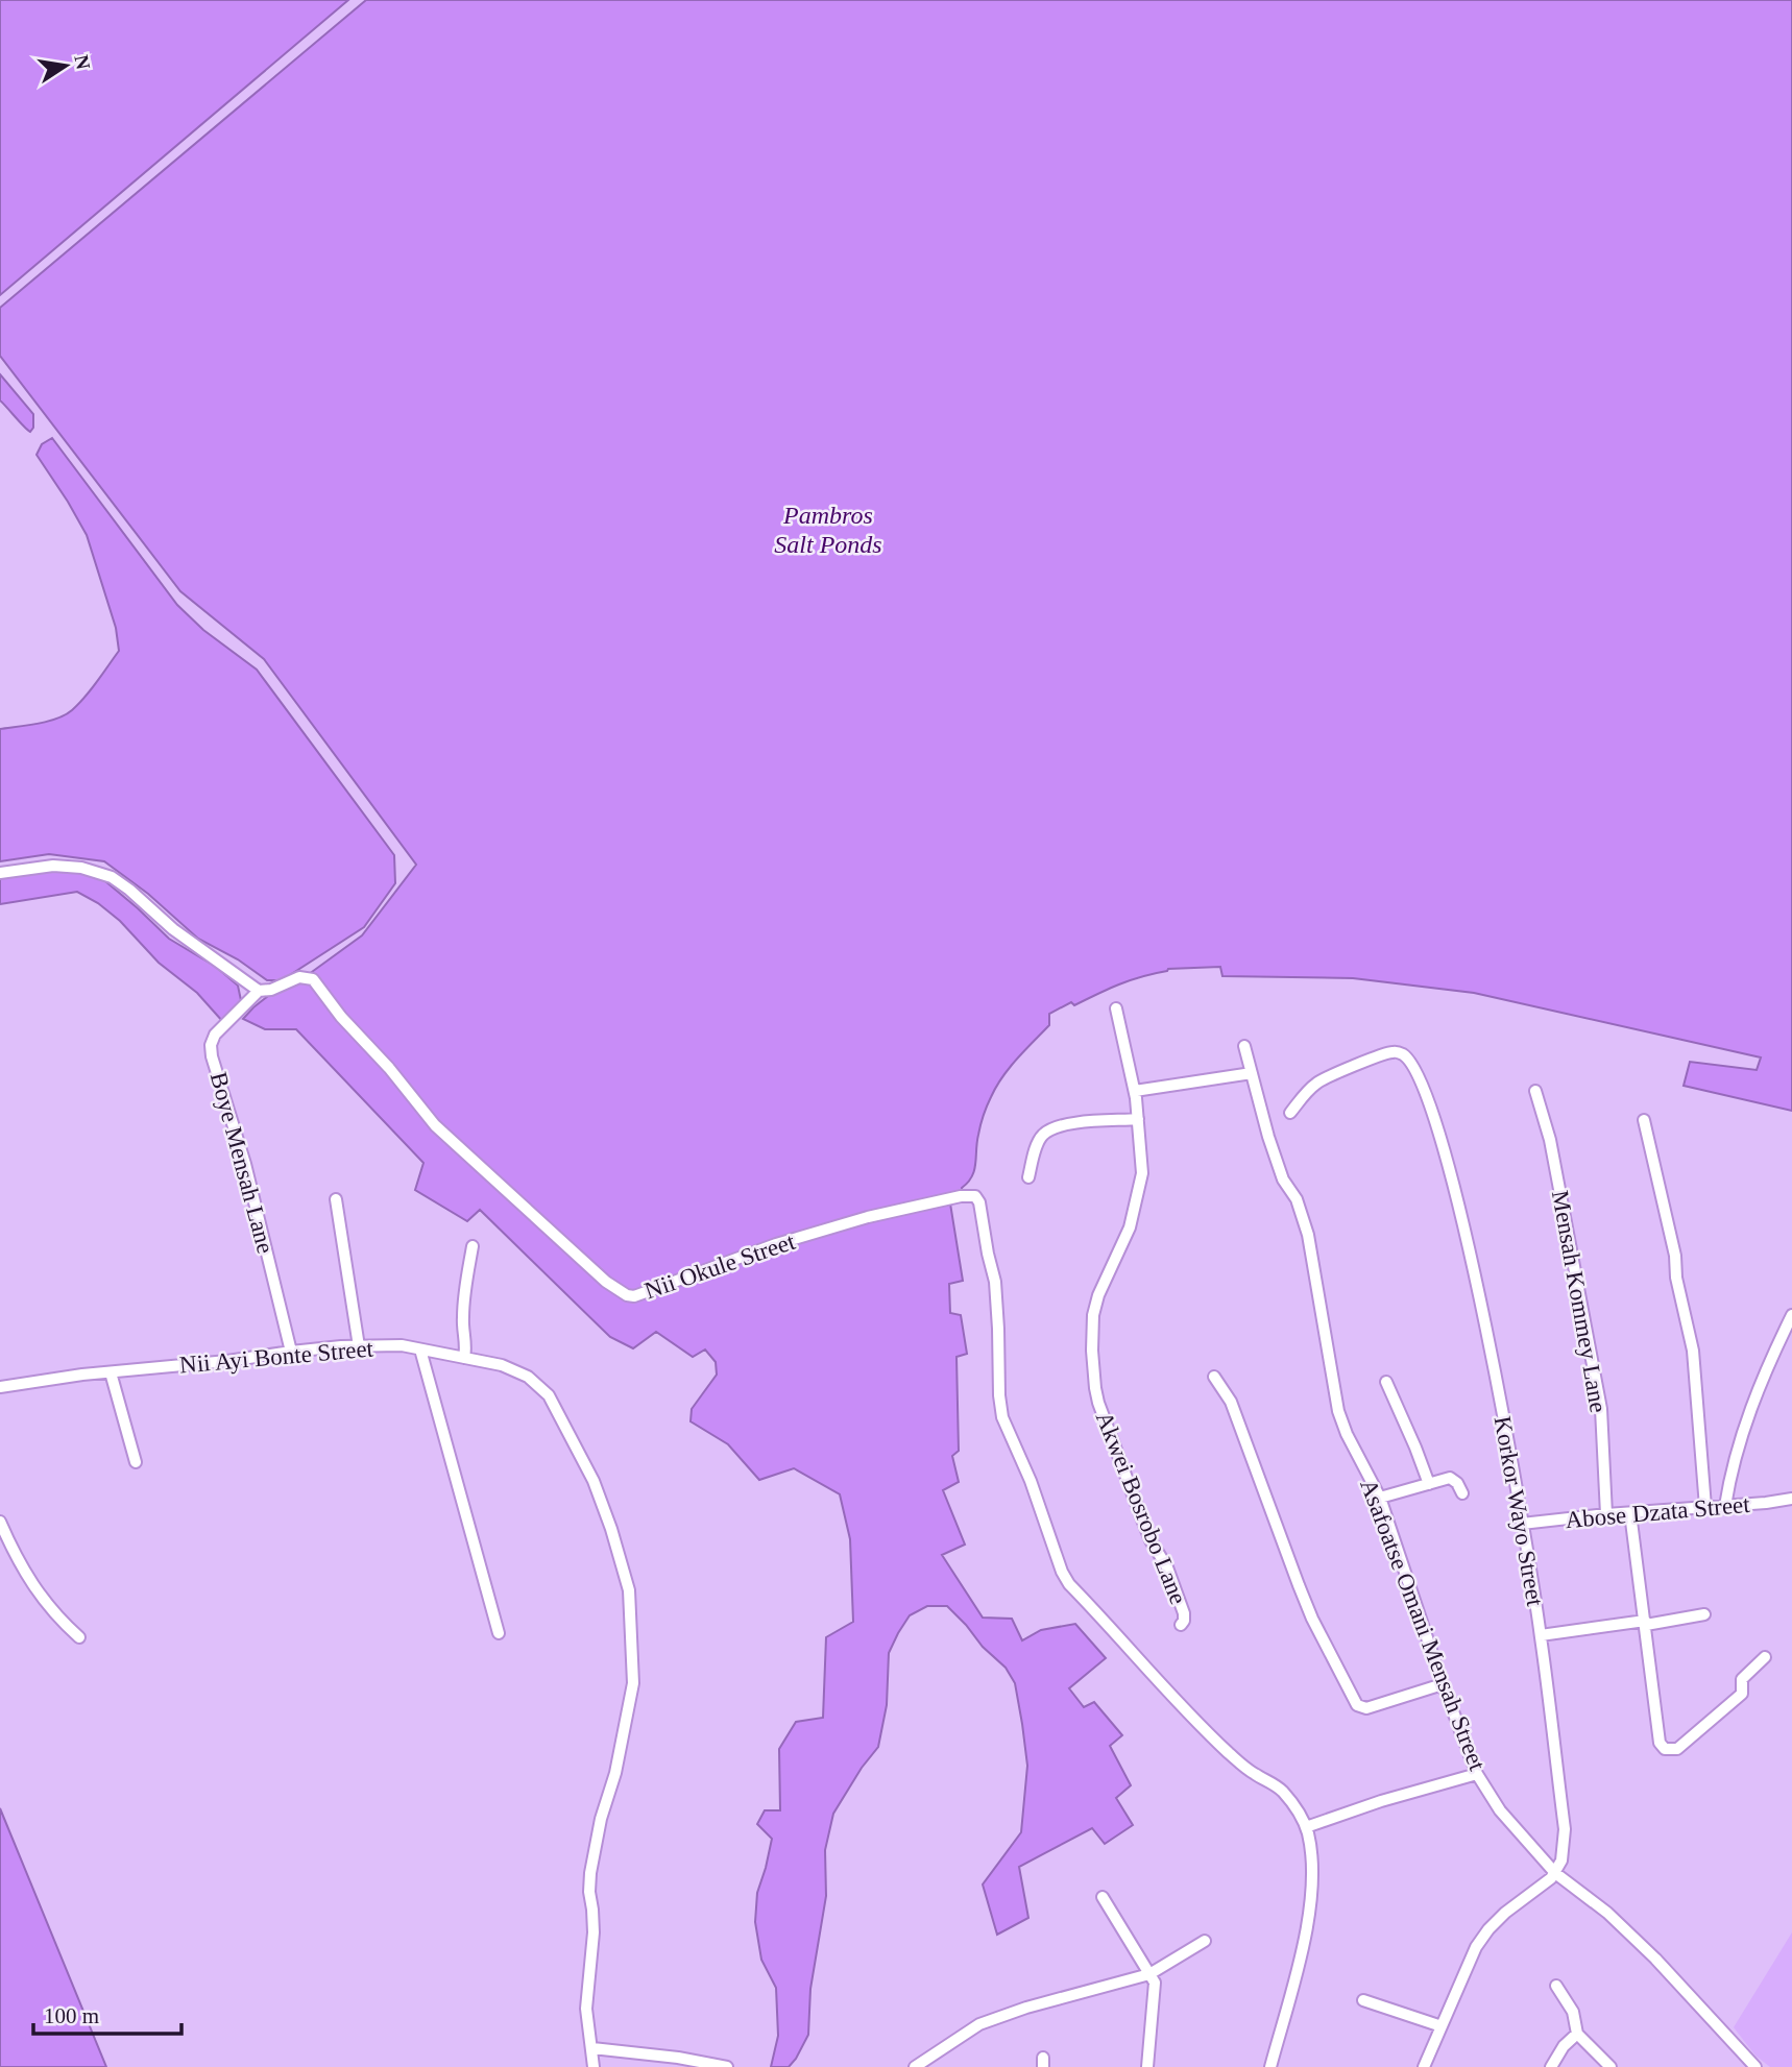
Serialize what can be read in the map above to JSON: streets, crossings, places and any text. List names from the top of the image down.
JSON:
{
  "streets": {
    "street": [
      "Boye Mensah Lane",
      "Nii Okule Street",
      "Mensah Kommey Lane",
      "Nii Ayi Bonte Street",
      "Akwei Bosrobo Lane",
      "Korkor Wayo Street",
      "Abose Dzata Street",
      "Asafoatse Omani Mensah Street"
    ]
  },
  "crossings": [
    ["Boye Mensah Lane", "Nii Okule Street"],
    ["Boye Mensah Lane", "Nii Ayi Bonte Street"],
    ["Mensah Kommey Lane", "Abose Dzata Street"],
    ["Korkor Wayo Street", "Abose Dzata Street"],
    ["Korkor Wayo Street", "Asafoatse Omani Mensah Street"]
  ],
  "water": ["Pambros Salt Ponds"],
  "scale_bar": "100 m",
  "north": "right"
}
